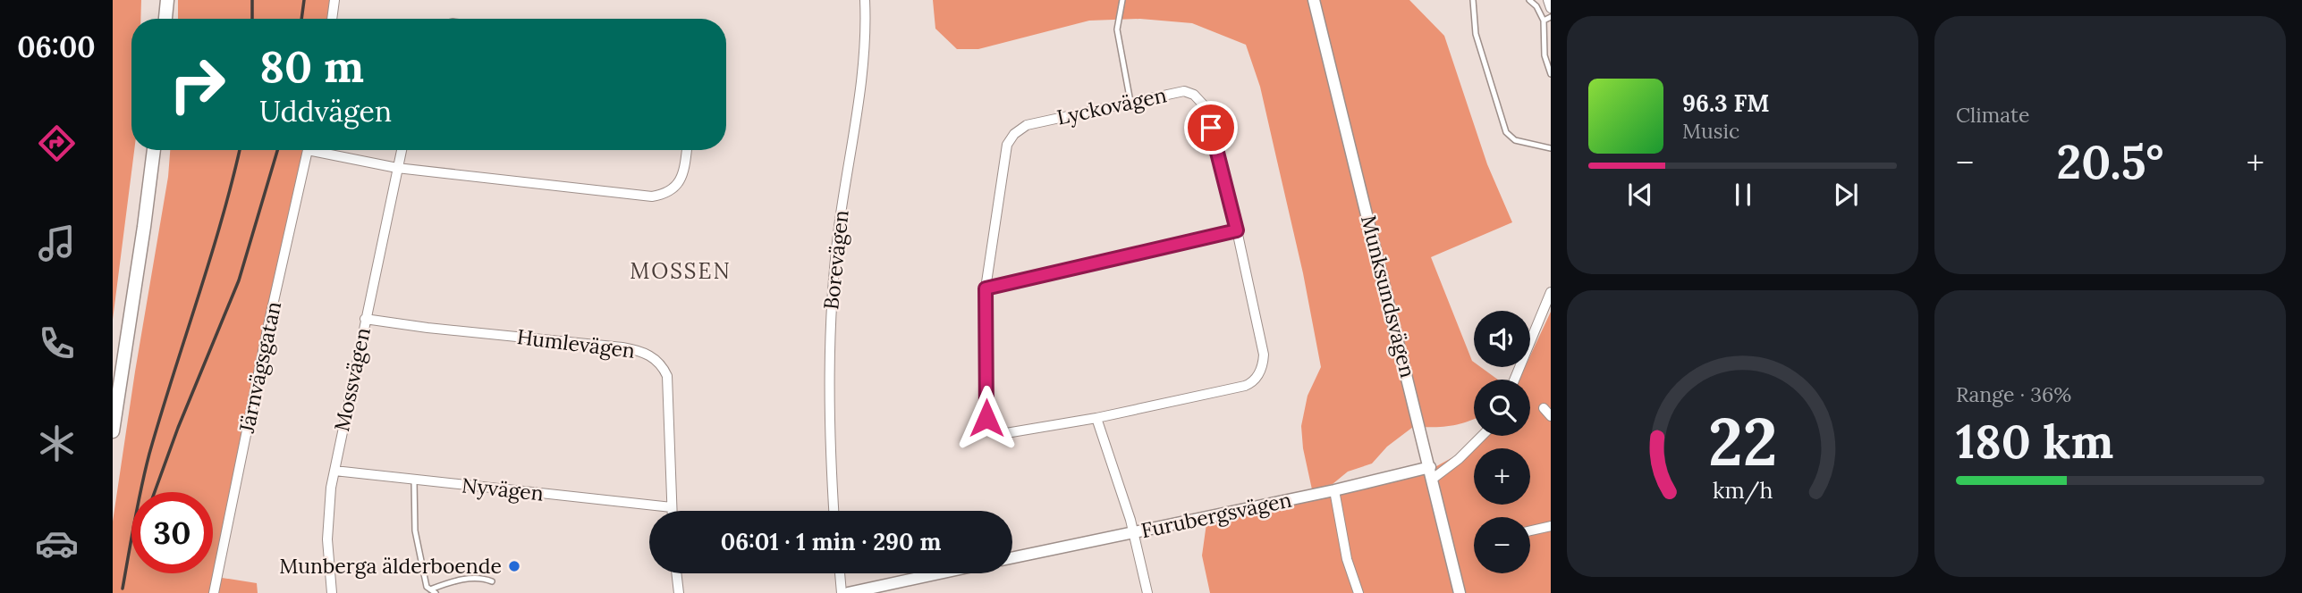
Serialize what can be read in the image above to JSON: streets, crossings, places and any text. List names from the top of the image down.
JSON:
{
  "streets": {
    "street": [
      "Lyckovägen",
      "Borevägen",
      "Munksundsvägen",
      "Humlevägen",
      "Järnvägsgatan",
      "Mossvägen",
      "Nyvägen",
      "Furubergsvägen"
    ]
  },
  "crossings": [
    ["Munksundsvägen", "Furubergsvägen"],
    ["Humlevägen", "Mossvägen"],
    ["Humlevägen", "Nyvägen"],
    ["Mossvägen", "Nyvägen"]
  ],
  "districts": ["MOSSEN"],
  "places": ["Munberga älderboende"],
  "page": {
    "tabs": "06:00",
    "tile": [
      "Climate",
      ["Range · 36%", "180 km"]
    ],
    "turn": ["80 m", "Uddvägen"],
    "song": ["96.3 FM", "Music"],
    "heat": ["−", "20.5°", "+"],
    "map_buttons": ["+", "−"],
    "limit": "30",
    "trip": "06:01 · 1 min · 290 m",
    "gauge": ["22", "km/h"]
  }
}
